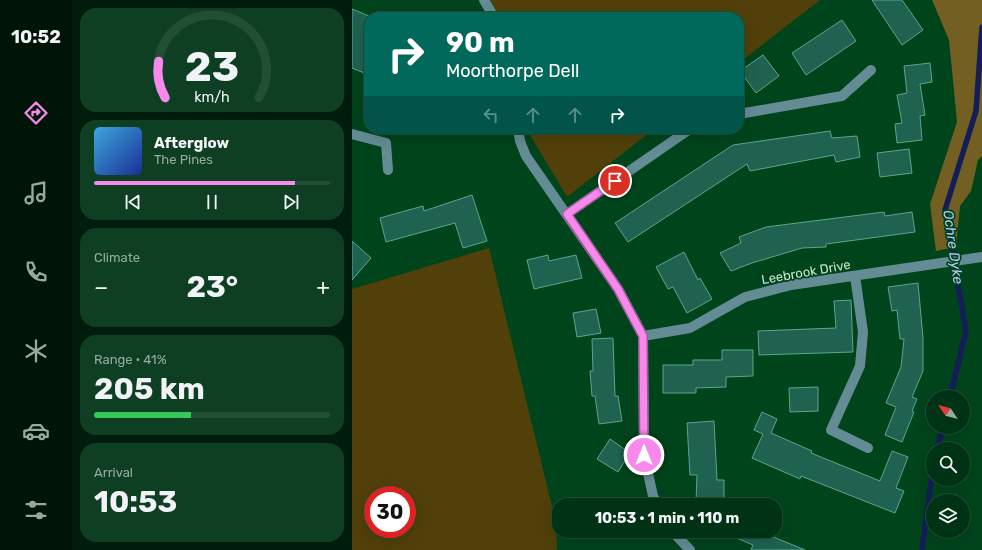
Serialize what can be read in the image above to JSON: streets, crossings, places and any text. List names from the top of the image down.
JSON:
{
  "streets": {
    "street": ["Leebrook Drive"]
  },
  "water": ["Ochre Dyke"],
  "north": "top left",
  "page": {
    "tabs": "10:52",
    "turn": ["90 m", "Moorthorpe Dell"],
    "song": ["Afterglow", "The Pines"],
    "tile": [
      "Climate",
      ["Range · 41%", "205 km"],
      ["Arrival", "10:53"]
    ],
    "heat": ["−", "23°", "+"],
    "limit": "30",
    "trip": "10:53 · 1 min · 110 m",
    "gauge": ["23", "km/h"]
  }
}
